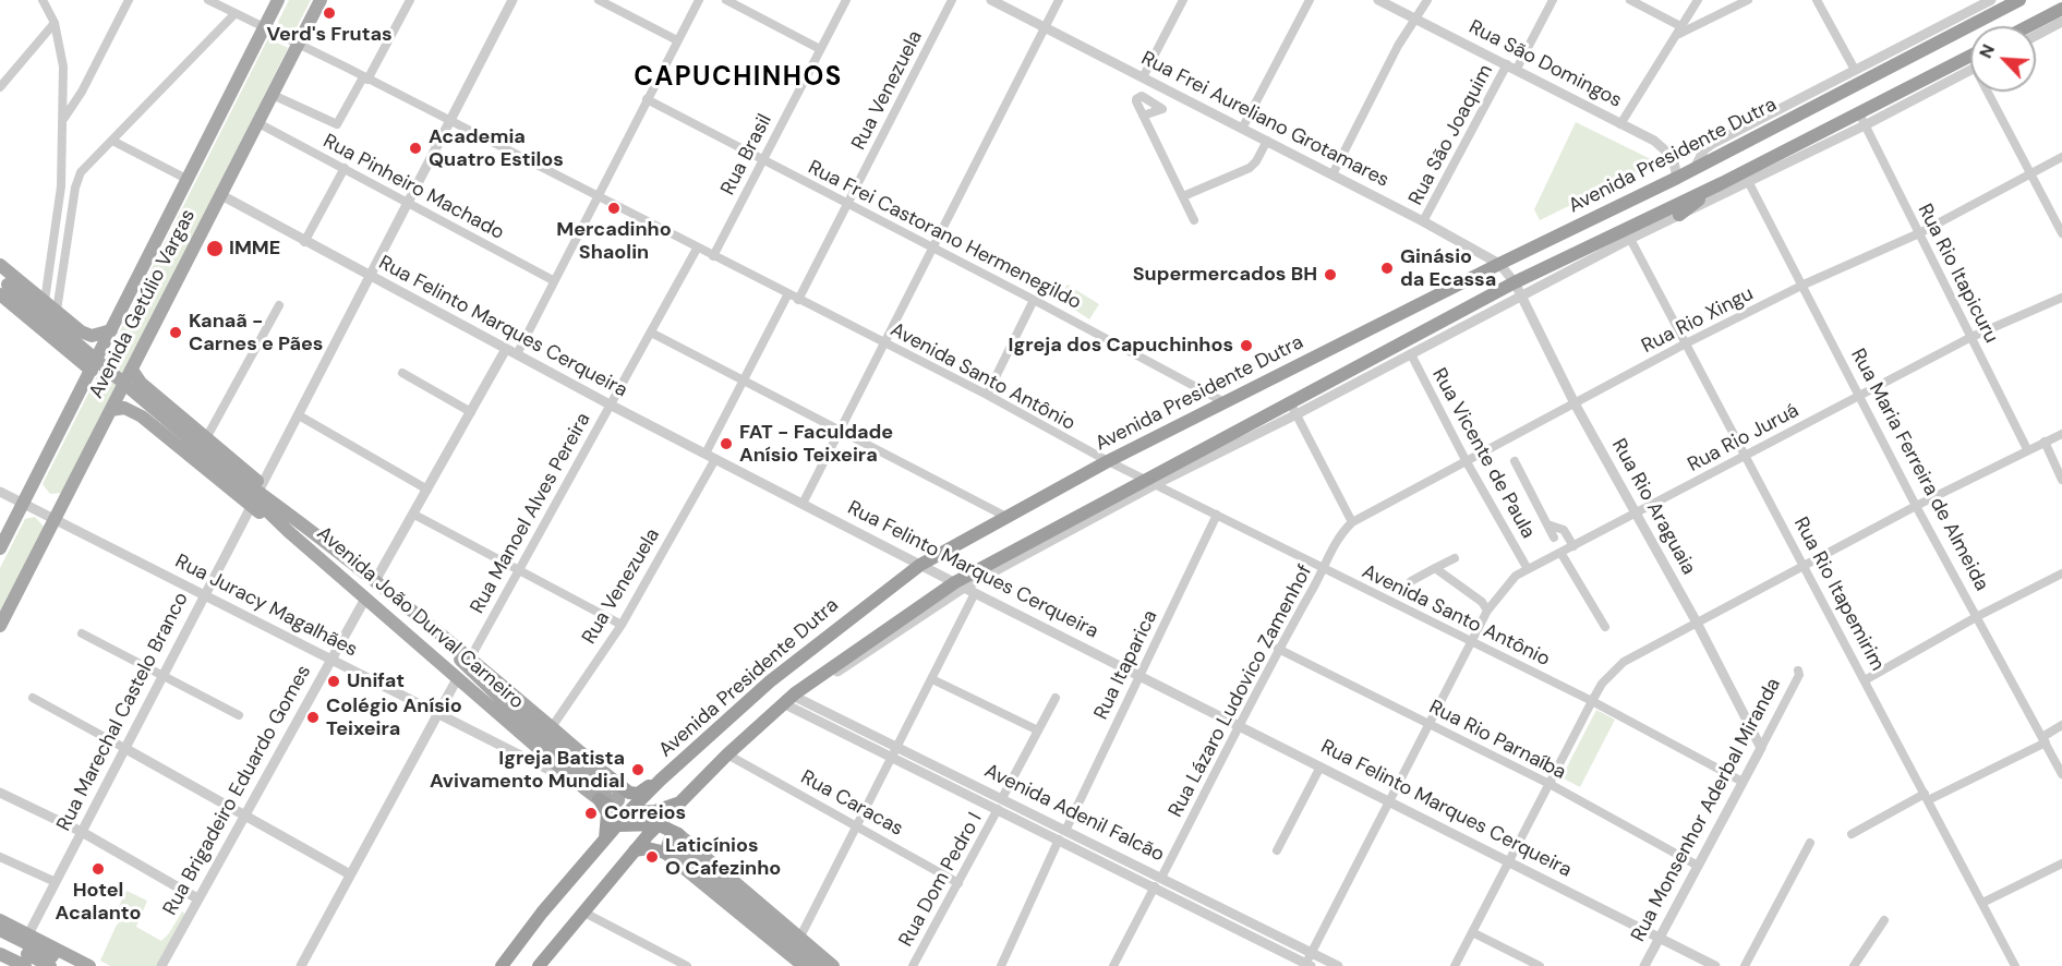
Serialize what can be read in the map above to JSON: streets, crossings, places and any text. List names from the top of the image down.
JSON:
{
  "streets": {
    "highway": ["Avenida Presidente Dutra"],
    "main road": ["Avenida Getúlio Vargas", "Avenida João Durval Carneiro"],
    "street": [
      "Rua São Domingos",
      "Rua Venezuela",
      "Rua Frei Aureliano Grotamares",
      "Rua São Joaquim",
      "Rua Brasil",
      "Rua Pinheiro Machado",
      "Rua Frei Castorano Hermenegildo",
      "Rua Rio Itapicuru",
      "Rua Rio Xingu",
      "Rua Felinto Marques Cerqueira",
      "Avenida Santo Antônio",
      "Rua Rio Juruá",
      "Rua Vicente de Paula",
      "Rua Maria Ferreira de Almeida",
      "Rua Rio Araguaia",
      "Rua Manoel Alves Pereira",
      "Rua Rio Itapemirim",
      "Rua Juracy Magalhães",
      "Rua Itaparica",
      "Rua Lázaro Ludovico Zamenhof",
      "Rua Marechal Castelo Branco",
      "Rua Rio Parnaíba",
      "Rua Brigadeiro Eduardo Gomes",
      "Rua Caracas",
      "Rua Monsenhor Aderbal Miranda",
      "Avenida Adenil Falcão",
      "Rua Dom Pedro I"
    ]
  },
  "crossings": [
    ["Rua São Domingos", "Rua São Joaquim"],
    ["Rua São Domingos", "Avenida Presidente Dutra"],
    ["Rua Venezuela", "Rua Frei Castorano Hermenegildo"],
    ["Rua Venezuela", "Rua Felinto Marques Cerqueira"],
    ["Rua Venezuela", "Avenida Santo Antônio"],
    ["Rua Venezuela", "Avenida João Durval Carneiro"],
    ["Rua Frei Aureliano Grotamares", "Rua São Joaquim"],
    ["Rua Frei Aureliano Grotamares", "Avenida Presidente Dutra"],
    ["Rua Frei Aureliano Grotamares", "Rua Rio Araguaia"],
    ["Rua Brasil", "Rua Frei Castorano Hermenegildo"],
    ["Rua Brasil", "Avenida Santo Antônio"],
    ["Avenida Presidente Dutra", "Rua Frei Castorano Hermenegildo"],
    ["Avenida Presidente Dutra", "Rua Felinto Marques Cerqueira"],
    ["Avenida Presidente Dutra", "Avenida Santo Antônio"],
    ["Rua Pinheiro Machado", "Avenida Getúlio Vargas"],
    ["Rua Rio Itapicuru", "Rua Rio Xingu"],
    ["Rua Rio Itapicuru", "Rua Rio Juruá"],
    ["Avenida Getúlio Vargas", "Rua Felinto Marques Cerqueira"],
    ["Avenida Getúlio Vargas", "Avenida Santo Antônio"],
    ["Avenida Getúlio Vargas", "Rua Juracy Magalhães"],
    ["Avenida Getúlio Vargas", "Avenida João Durval Carneiro"],
    ["Rua Rio Xingu", "Rua Vicente de Paula"],
    ["Rua Rio Xingu", "Rua Maria Ferreira de Almeida"],
    ["Rua Rio Xingu", "Rua Rio Araguaia"],
    ["Rua Rio Xingu", "Rua Rio Itapemirim"],
    ["Rua Rio Xingu", "Rua Lázaro Ludovico Zamenhof"],
    ["Rua Felinto Marques Cerqueira", "Rua Rio Juruá"],
    ["Rua Felinto Marques Cerqueira", "Rua Manoel Alves Pereira"],
    ["Rua Felinto Marques Cerqueira", "Rua Itaparica"],
    ["Rua Felinto Marques Cerqueira", "Rua Lázaro Ludovico Zamenhof"],
    ["Rua Felinto Marques Cerqueira", "Rua Monsenhor Aderbal Miranda"],
    ["Avenida Santo Antônio", "Rua Rio Juruá"],
    ["Avenida Santo Antônio", "Rua Manoel Alves Pereira"],
    ["Avenida Santo Antônio", "Rua Itaparica"],
    ["Avenida Santo Antônio", "Rua Lázaro Ludovico Zamenhof"],
    ["Avenida Santo Antônio", "Rua Monsenhor Aderbal Miranda"],
    ["Rua Rio Juruá", "Rua Vicente de Paula"],
    ["Rua Rio Juruá", "Rua Maria Ferreira de Almeida"],
    ["Rua Rio Juruá", "Rua Rio Araguaia"],
    ["Rua Rio Juruá", "Rua Rio Itapemirim"],
    ["Rua Rio Juruá", "Rua Rio Parnaíba"],
    ["Rua Rio Juruá", "Avenida Adenil Falcão"],
    ["Rua Rio Araguaia", "Rua Monsenhor Aderbal Miranda"],
    ["Rua Manoel Alves Pereira", "Avenida João Durval Carneiro"],
    ["Rua Juracy Magalhães", "Avenida João Durval Carneiro"],
    ["Rua Juracy Magalhães", "Rua Marechal Castelo Branco"],
    ["Rua Juracy Magalhães", "Rua Brigadeiro Eduardo Gomes"],
    ["Avenida João Durval Carneiro", "Rua Brigadeiro Eduardo Gomes"],
    ["Rua Itaparica", "Avenida Adenil Falcão"],
    ["Rua Lázaro Ludovico Zamenhof", "Rua Rio Parnaíba"],
    ["Rua Lázaro Ludovico Zamenhof", "Avenida Adenil Falcão"],
    ["Rua Rio Parnaíba", "Rua Monsenhor Aderbal Miranda"],
    ["Rua Caracas", "Rua Dom Pedro I"],
    ["Avenida Adenil Falcão", "Rua Dom Pedro I"]
  ],
  "districts": ["CAPUCHINHOS"],
  "places": [
    "Verd's Frutas",
    "Academia Quatro Estilos",
    "Mercadinho Shaolin",
    "IMME",
    "Ginásio da Ecassa",
    "Supermercados BH",
    "Kanaã - Carnes e Pães",
    "Igreja dos Capuchinhos",
    "FAT - Faculdade Anísio Teixeira",
    "Unifat",
    "Colégio Anísio Teixeira",
    "Igreja Batista Avivamento Mundial",
    "Correios",
    "Laticínios O Cafezinho",
    "Hotel Acalanto"
  ],
  "north": "top left"
}
